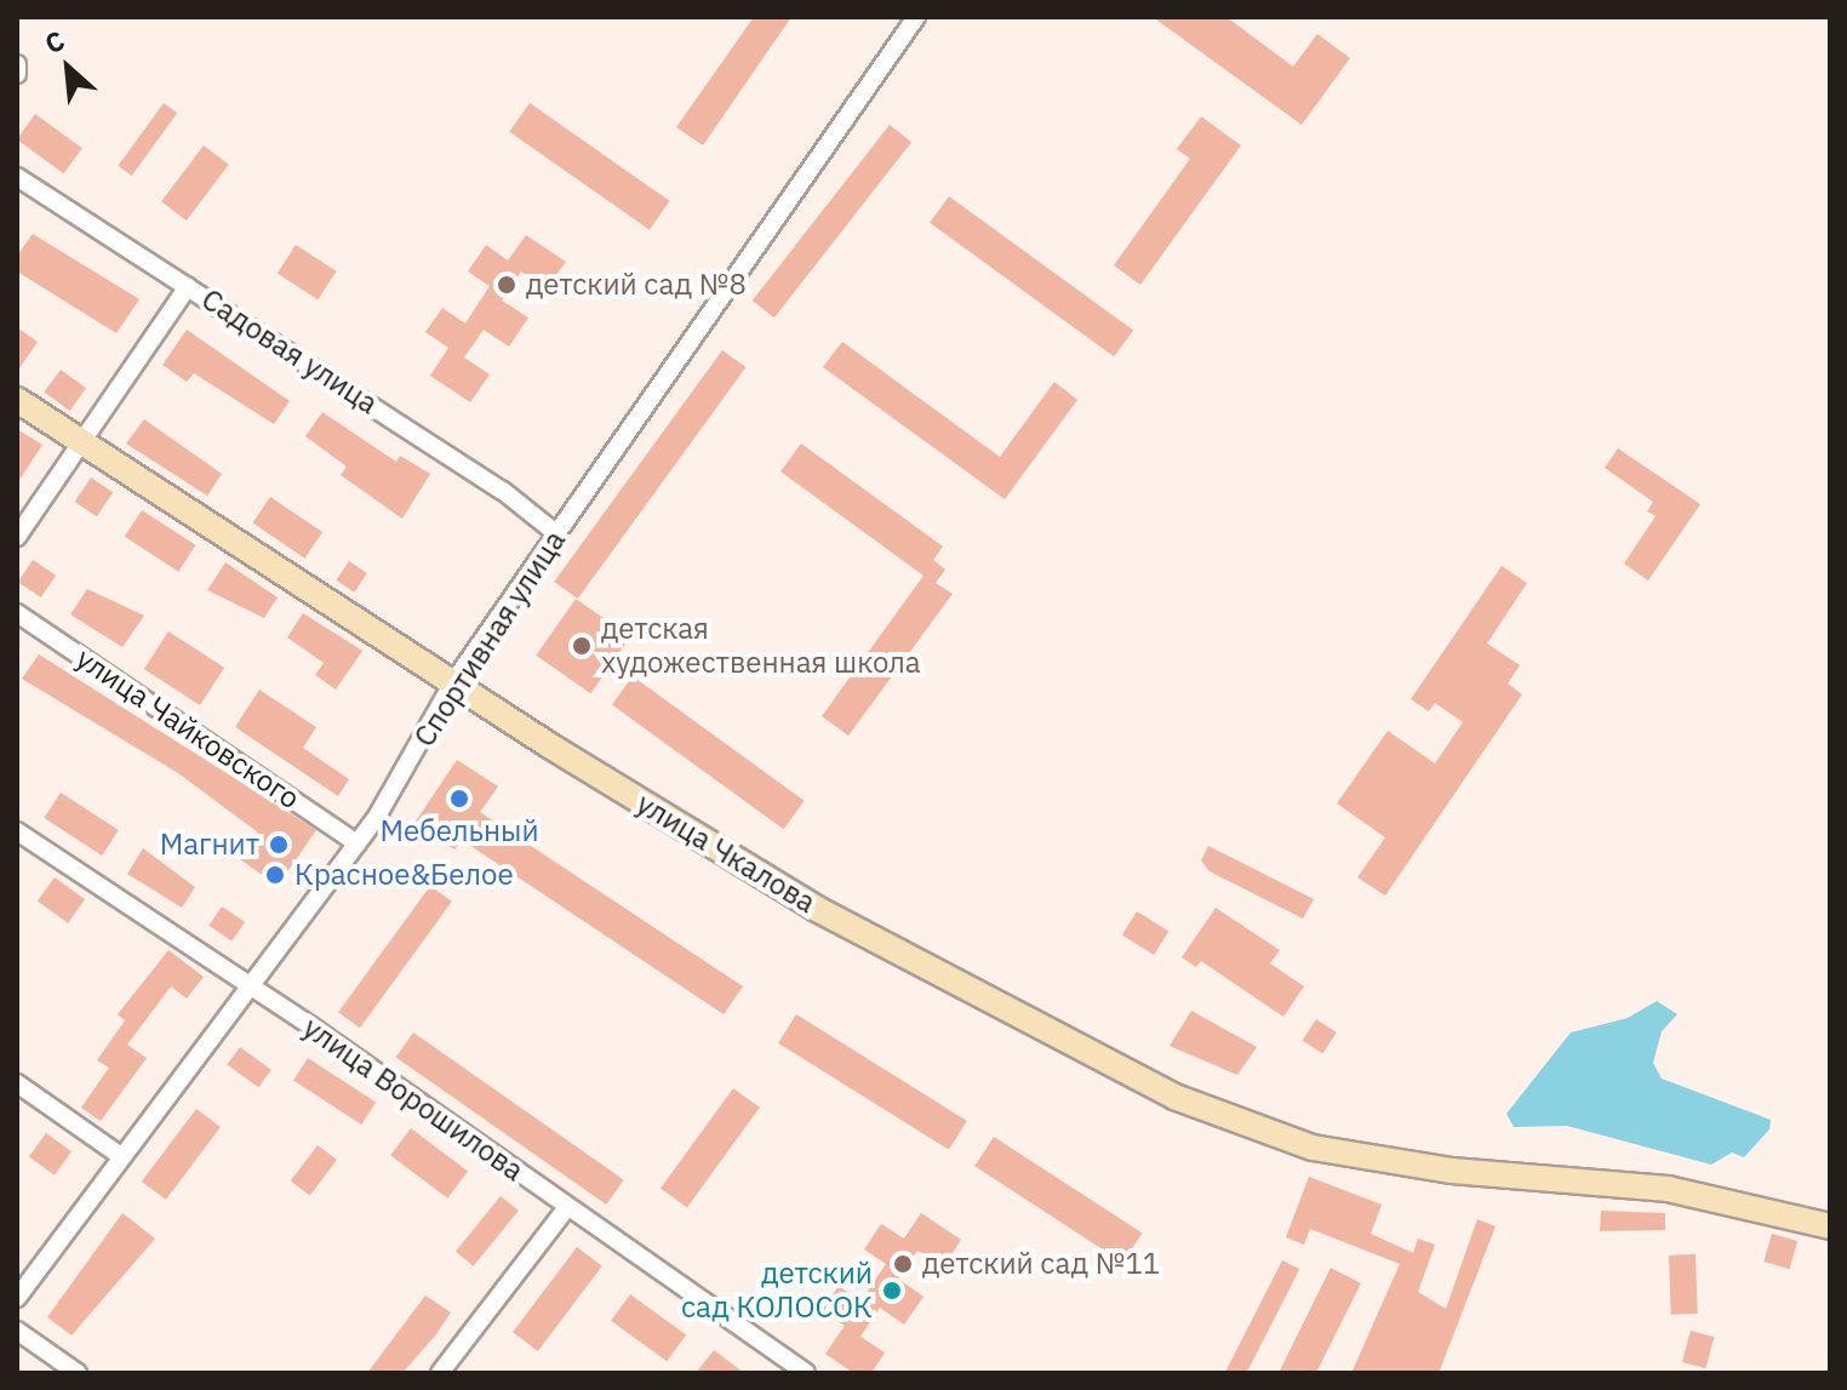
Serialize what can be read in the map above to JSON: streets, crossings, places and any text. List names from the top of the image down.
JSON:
{
  "streets": {
    "street": [
      "Садовая улица",
      "Спортивная улица",
      "улица Чайковского",
      "улица Чкалова",
      "улица Ворошилова"
    ]
  },
  "crossings": [
    ["Садовая улица", "Спортивная улица"],
    ["Спортивная улица", "улица Чайковского"],
    ["Спортивная улица", "улица Чкалова"],
    ["Спортивная улица", "улица Ворошилова"]
  ],
  "places": [
    "детский сад №8",
    "детская художественная школа",
    "Мебельный",
    "Магнит",
    "Красное&Белое",
    "детский сад №11",
    "детский сад КОЛОСОК"
  ],
  "north": "top left"
}
